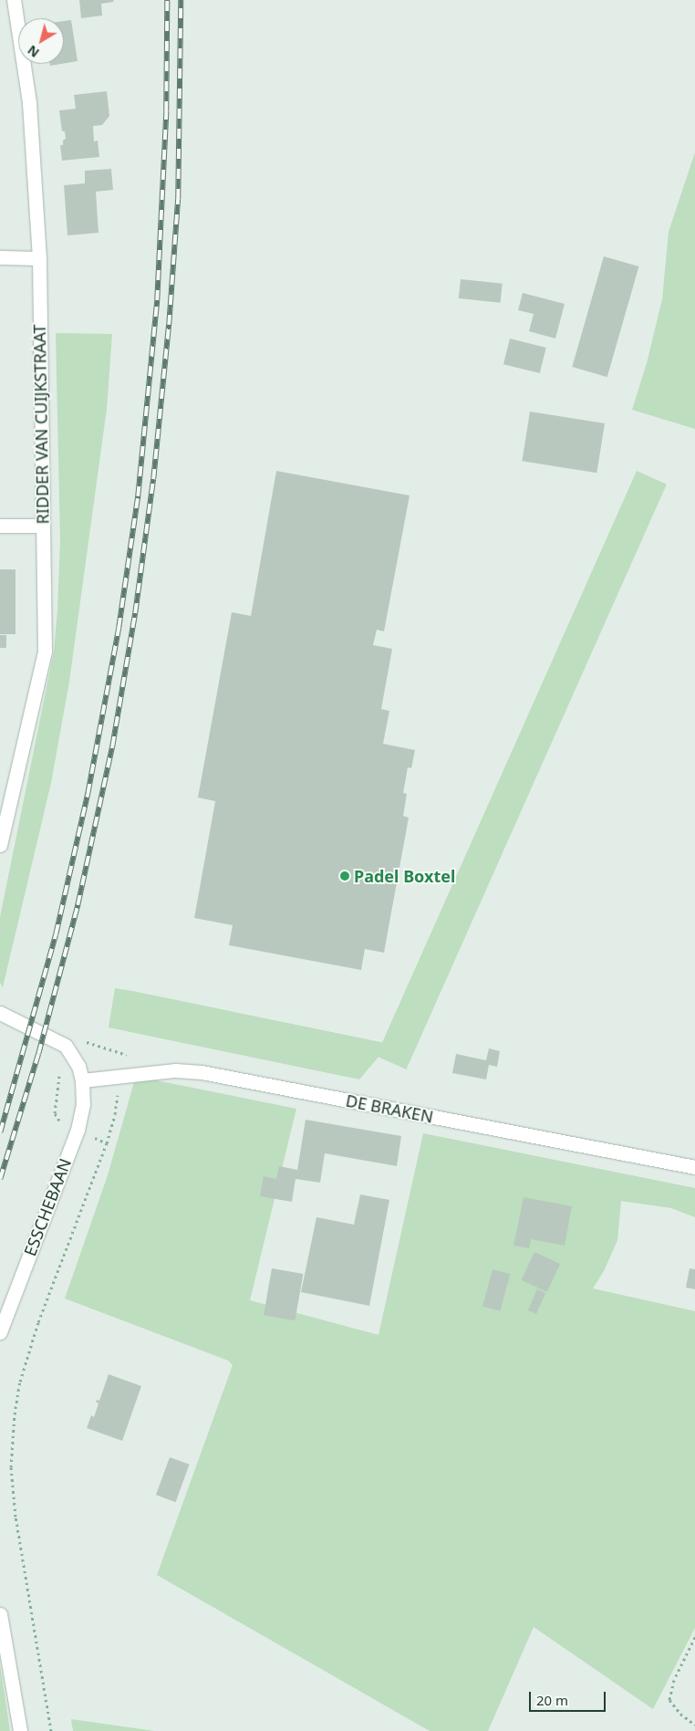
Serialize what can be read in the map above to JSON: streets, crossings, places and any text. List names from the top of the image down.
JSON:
{
  "streets": {
    "street": ["RIDDER VAN CUIJKSTRAAT", "DE BRAKEN", "ESSCHEBAAN"]
  },
  "crossings": [
    ["DE BRAKEN", "ESSCHEBAAN"]
  ],
  "places": ["Padel Boxtel"],
  "scale_bar": "20 m",
  "north": "bottom left"
}
